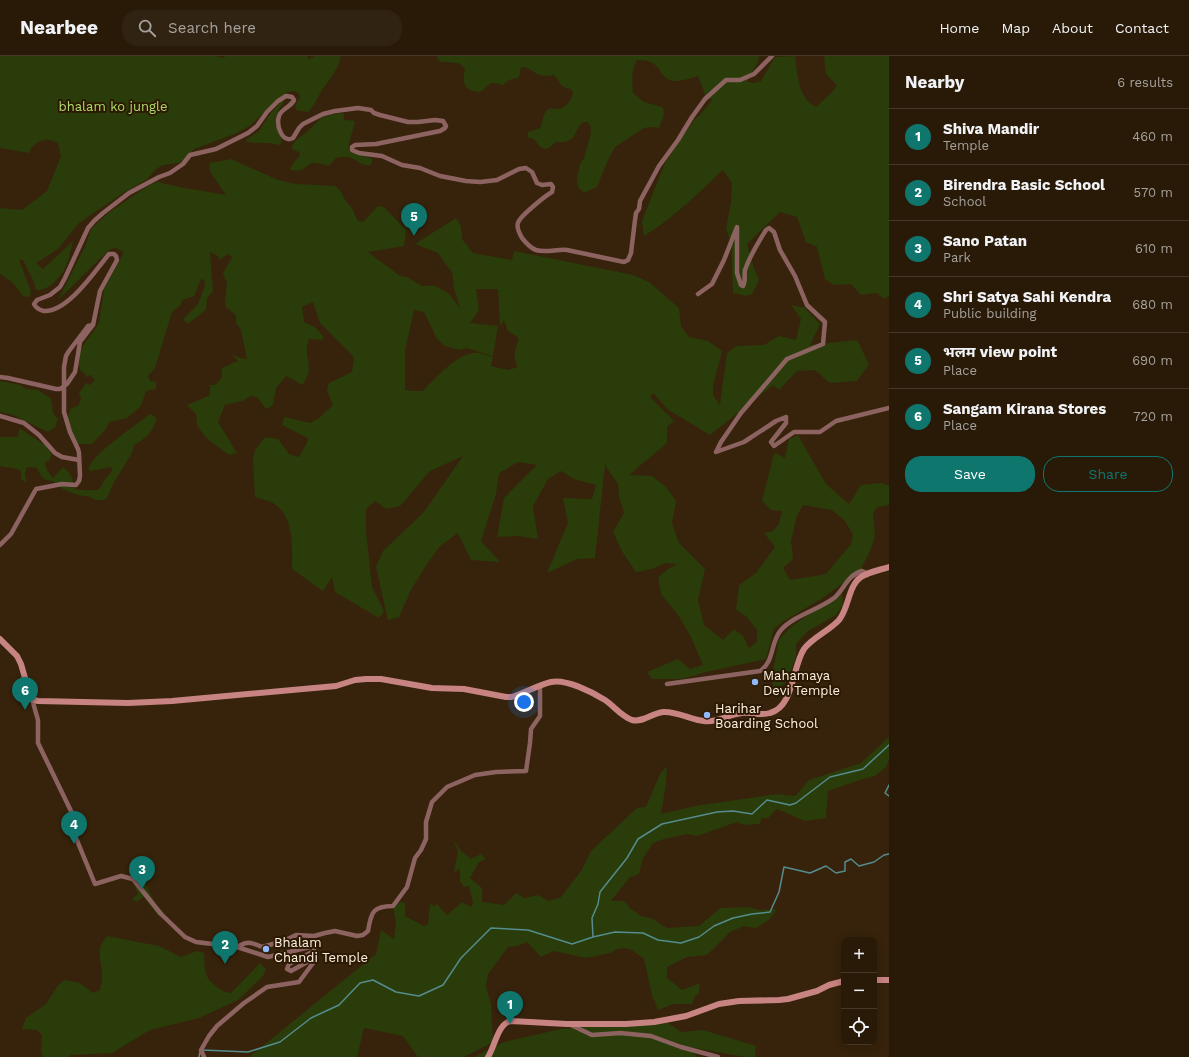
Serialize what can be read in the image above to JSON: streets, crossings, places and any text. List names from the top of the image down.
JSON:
{
  "parks": ["bhalam ko jungle"],
  "places": ["Mahamaya Devi Temple", "Harihar Boarding School", "Bhalam Chandi Temple"],
  "page": {
    "header": "Nearbee",
    "search": "Search here",
    "nav": [
      "Home",
      "Map",
      "About",
      "Contact"
    ],
    "heading": ["Nearby", "6 results"],
    "list": [
      {
        "mark": "1",
        "name": "Shiva Mandir",
        "note": "Temple",
        "value": "460 m"
      },
      {
        "mark": "2",
        "name": "Birendra Basic School",
        "note": "School",
        "value": "570 m"
      },
      {
        "mark": "3",
        "name": "Sano Patan",
        "note": "Park",
        "value": "610 m"
      },
      {
        "mark": "4",
        "name": "Shri Satya Sahi Kendra",
        "note": "Public building",
        "value": "680 m"
      },
      {
        "mark": "5",
        "name": "भलम view point",
        "note": "Place",
        "value": "690 m"
      },
      {
        "mark": "6",
        "name": "Sangam Kirana Stores",
        "note": "Place",
        "value": "720 m"
      }
    ],
    "pins": [
      "5",
      "6",
      "4",
      "3",
      "2",
      "1"
    ],
    "buttons": ["Save", "Share"],
    "map_buttons": ["+", "−"]
  }
}
